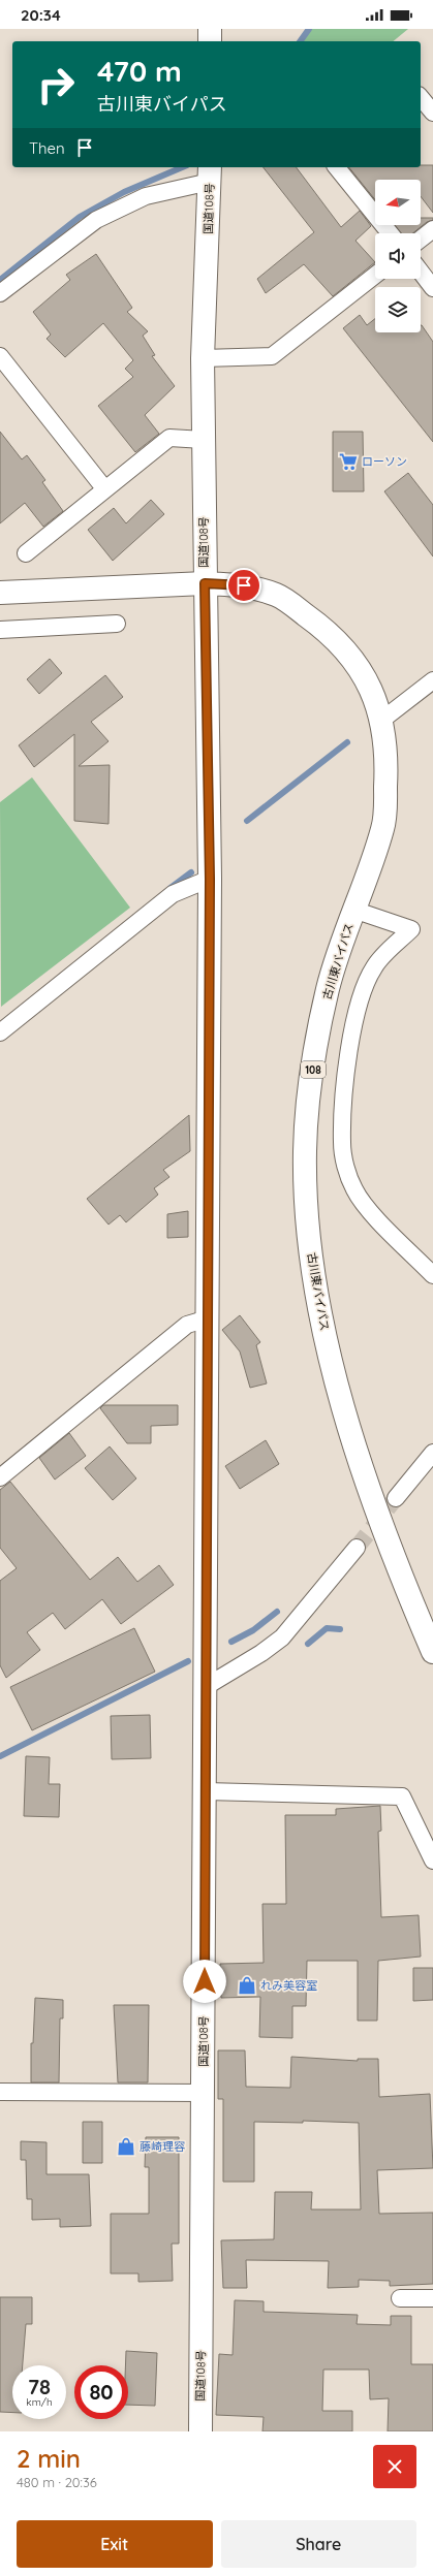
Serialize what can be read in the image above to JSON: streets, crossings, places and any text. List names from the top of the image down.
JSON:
{
  "streets": {
    "main road": ["国道108号", "古川東バイパス", "108"]
  },
  "crossings": [
    ["国道108号", "古川東バイパス"]
  ],
  "places": {
    "supermarket": ["ローソン"],
    "shop": ["れみ美容室", "藤崎理容"]
  },
  "north": "left",
  "page": {
    "status": "20:34",
    "turn": ["470 m", "古川東バイパス"],
    "then": "Then",
    "speed": "78 km/h",
    "limit": "80",
    "heading": ["2 min", "480 m · 20:36"],
    "buttons": ["Exit", "Share"]
  }
}
